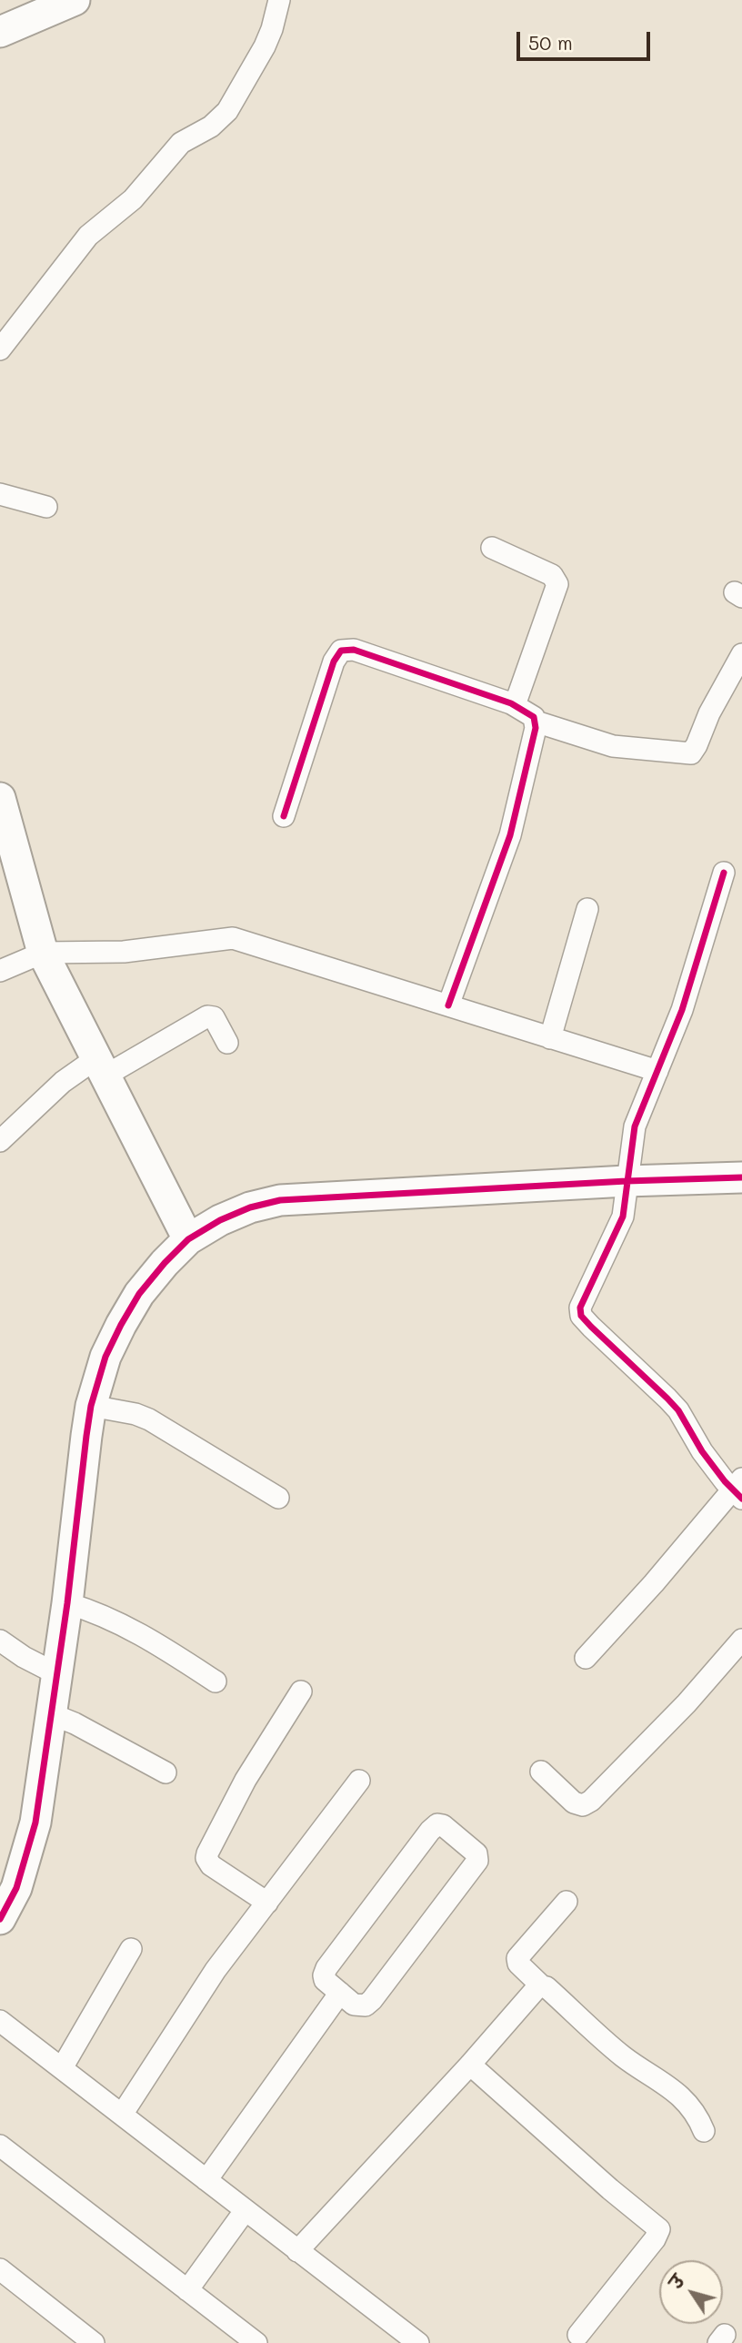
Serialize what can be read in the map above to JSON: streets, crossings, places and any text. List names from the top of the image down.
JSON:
{
  "scale_bar": "50 m",
  "north": "top left"
}
